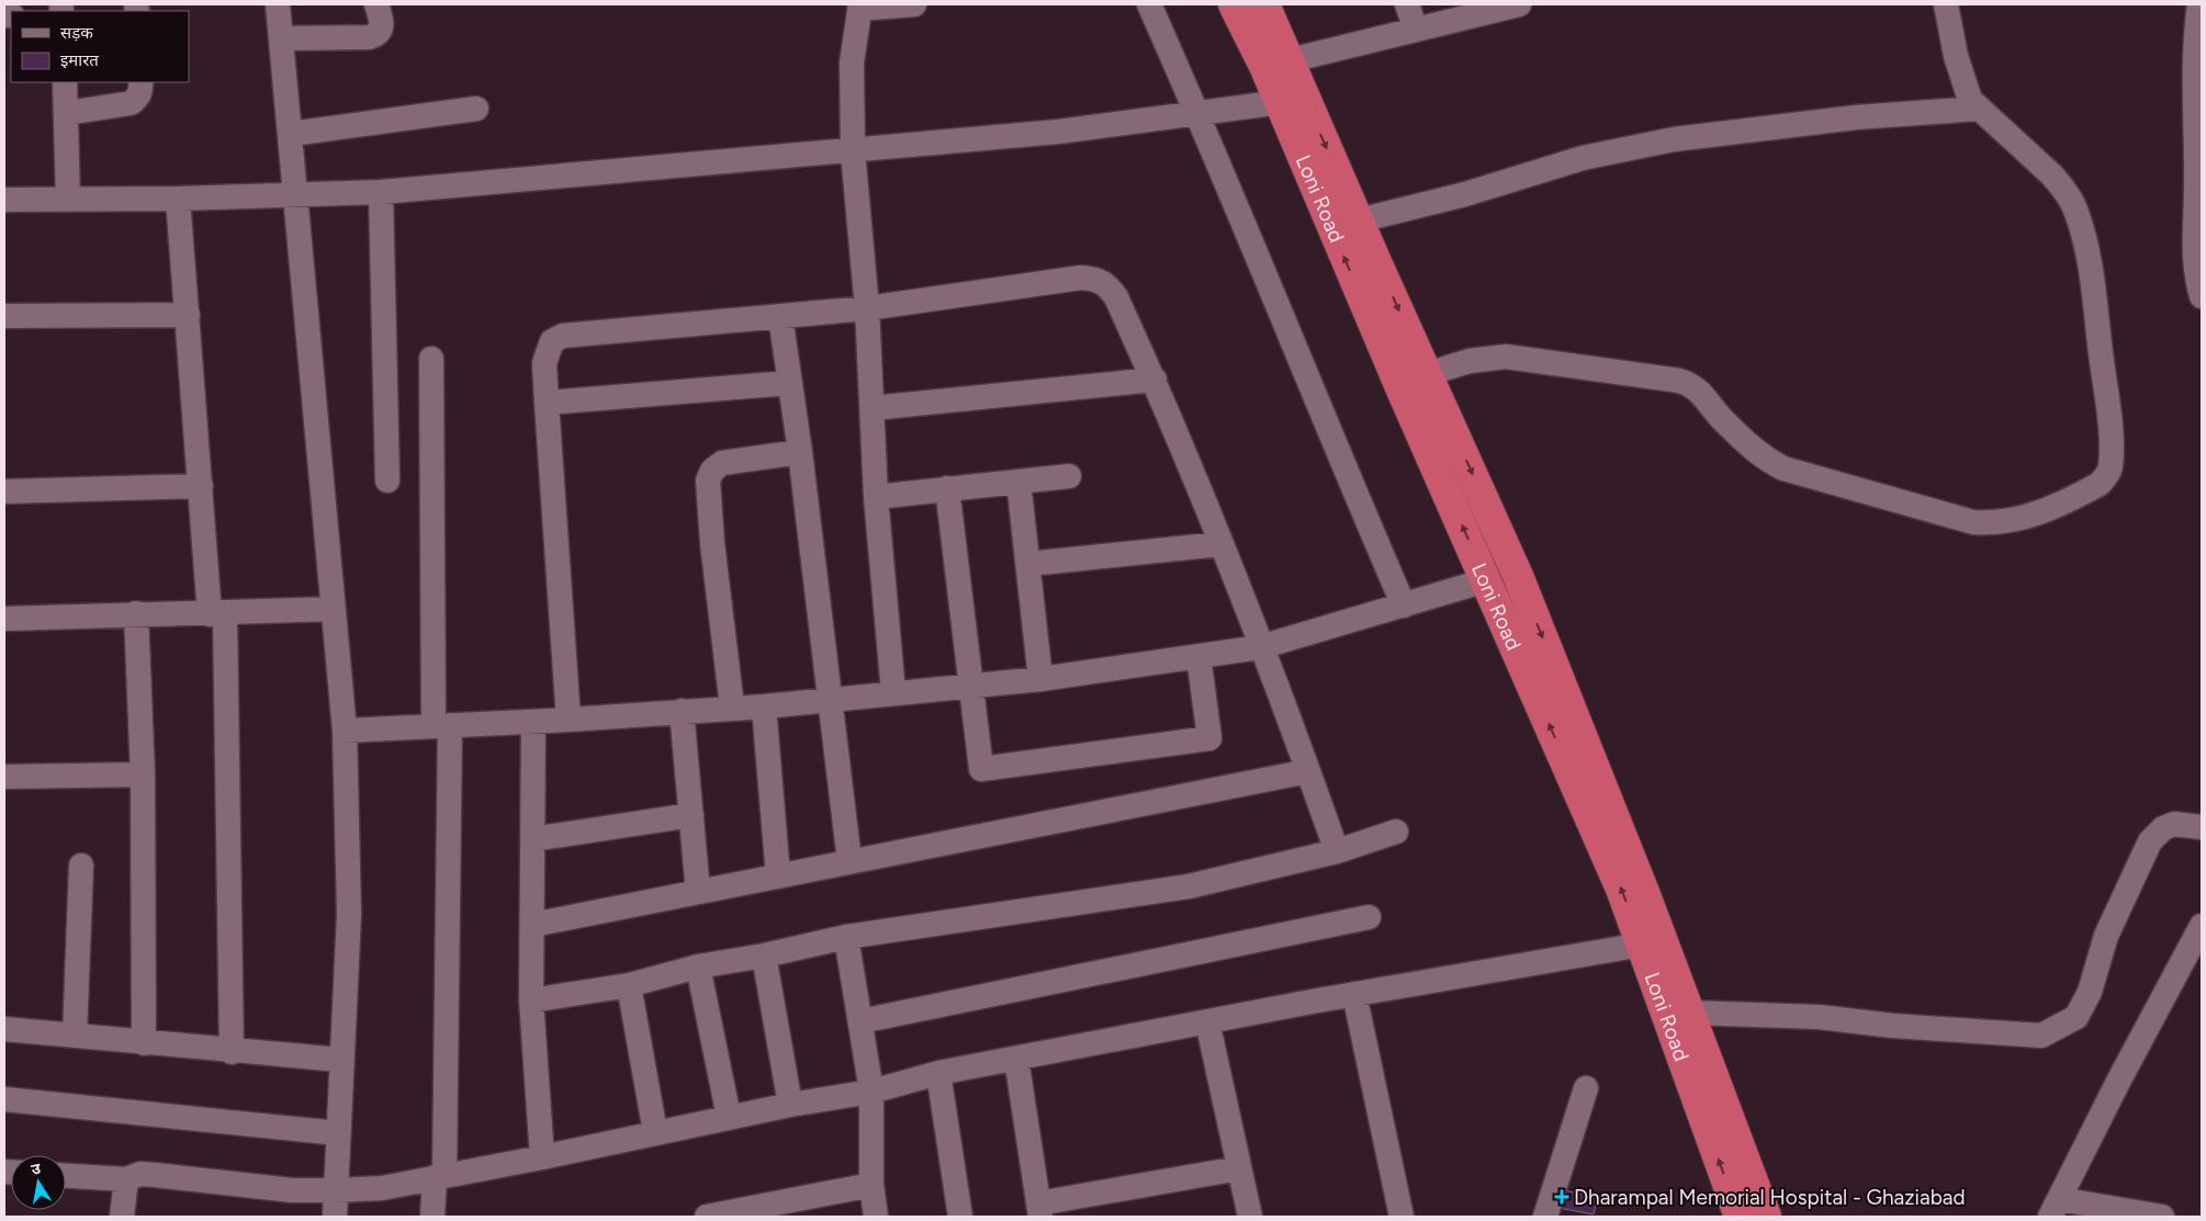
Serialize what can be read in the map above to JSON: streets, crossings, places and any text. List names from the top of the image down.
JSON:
{
  "streets": {
    "highway": ["Loni Road"]
  },
  "places": {
    "health": ["Dharampal Memorial Hospital - Ghaziabad"]
  },
  "legend": ["सड़क", "इमारत"],
  "north": "top"
}
